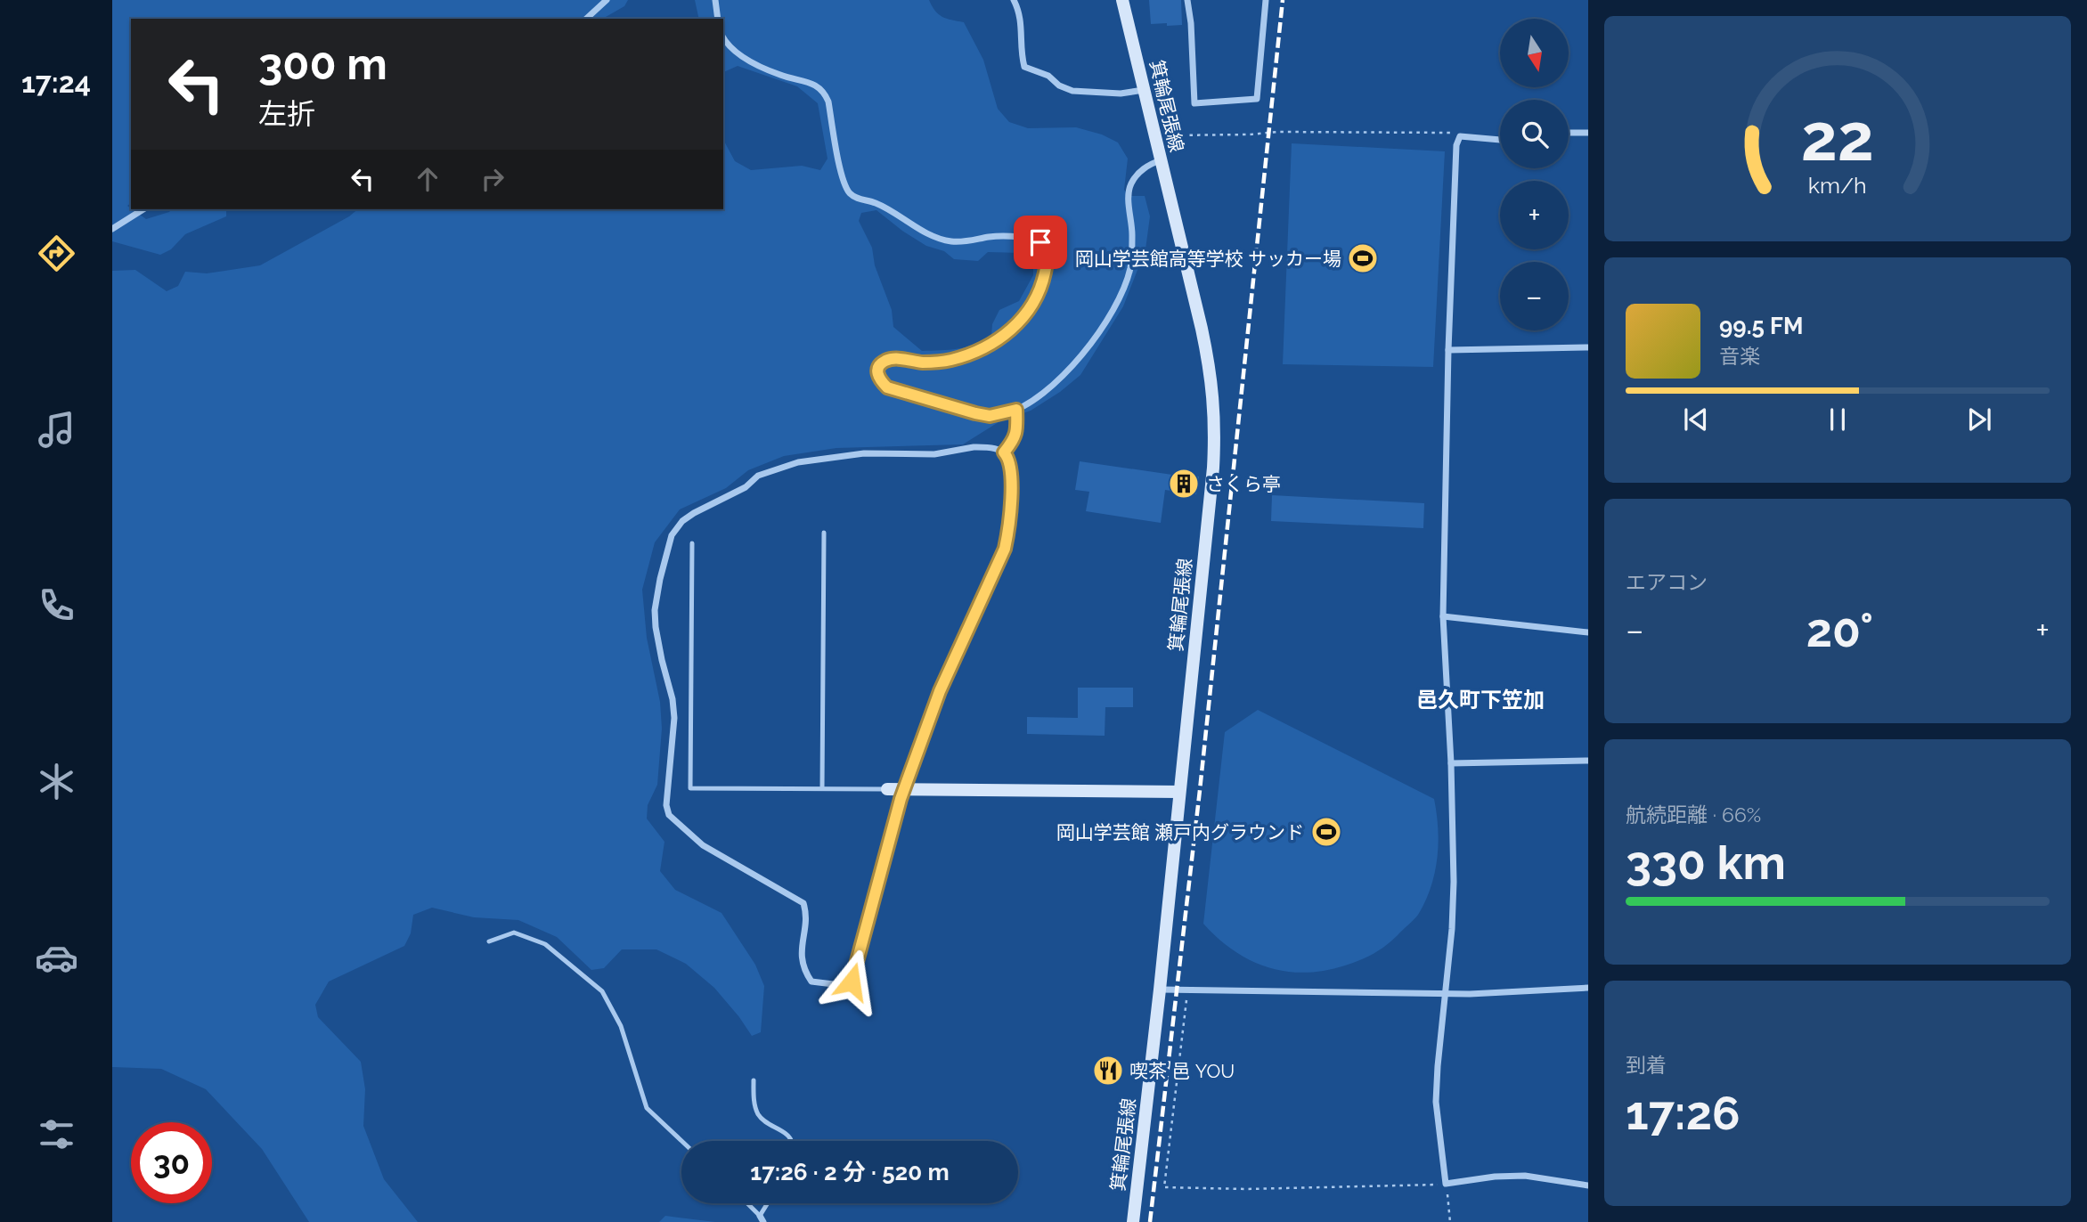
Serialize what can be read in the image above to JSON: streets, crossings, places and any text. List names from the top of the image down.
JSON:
{
  "streets": {
    "main road": ["箕輪尾張線"]
  },
  "districts": ["邑久町下笠加"],
  "places": {
    "sports": ["岡山学芸館高等学校 サッカー場", "岡山学芸館 瀬戸内グラウンド"],
    "building": ["さくら亭"],
    "restaurant": ["喫茶 邑 YOU"]
  },
  "north": "bottom",
  "page": {
    "tabs": "17:24",
    "map_buttons": ["+", "−"],
    "turn": ["300 m", "左折"],
    "song": ["99.5 FM", "音楽"],
    "tile": [
      "エアコン",
      ["航続距離 · 66%", "330 km"],
      ["到着", "17:26"]
    ],
    "heat": ["−", "20°", "+"],
    "limit": "30",
    "trip": "17:26 · 2 分 · 520 m",
    "gauge": ["22", "km/h"]
  }
}
